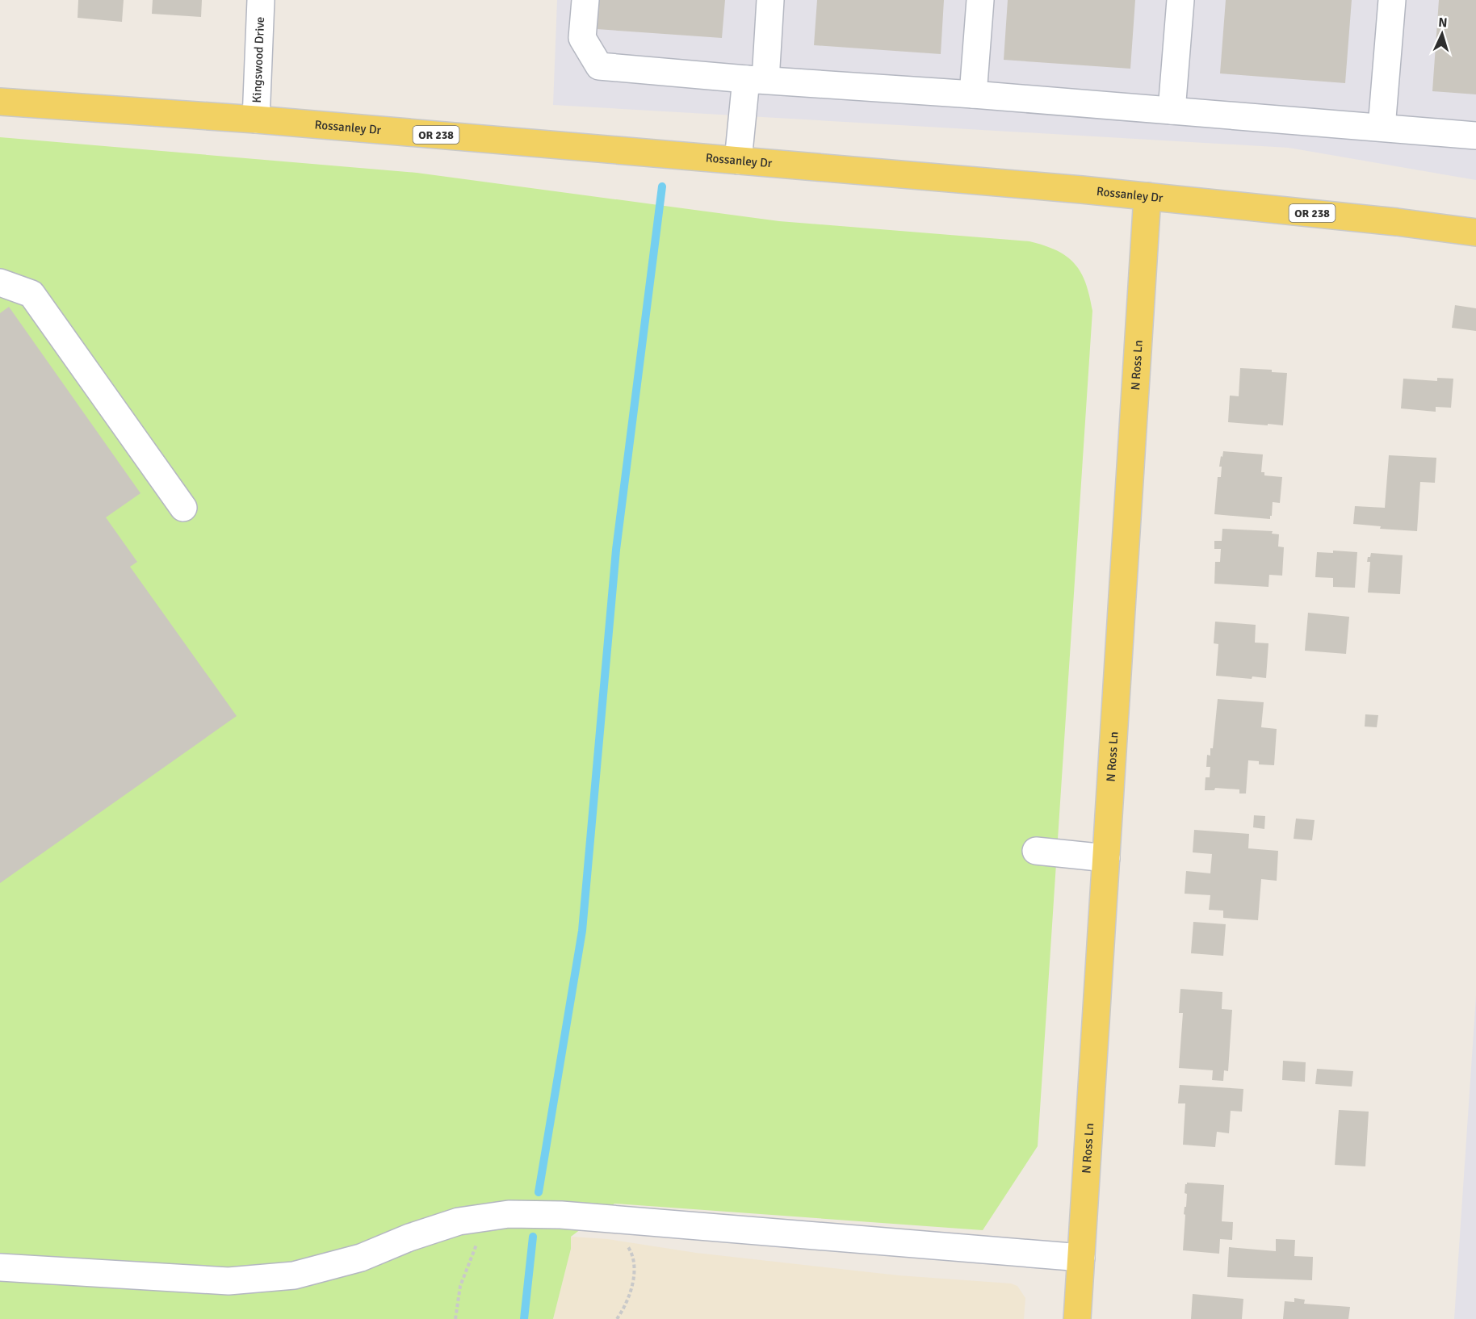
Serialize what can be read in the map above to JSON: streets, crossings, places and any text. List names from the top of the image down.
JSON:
{
  "streets": {
    "main road": ["Rossanley Dr", "OR 238", "N Ross Ln"],
    "street": ["Kingswood Drive"]
  },
  "crossings": [
    ["Kingswood Drive", "Rossanley Dr"],
    ["Rossanley Dr", "N Ross Ln"]
  ],
  "north": "top"
}
